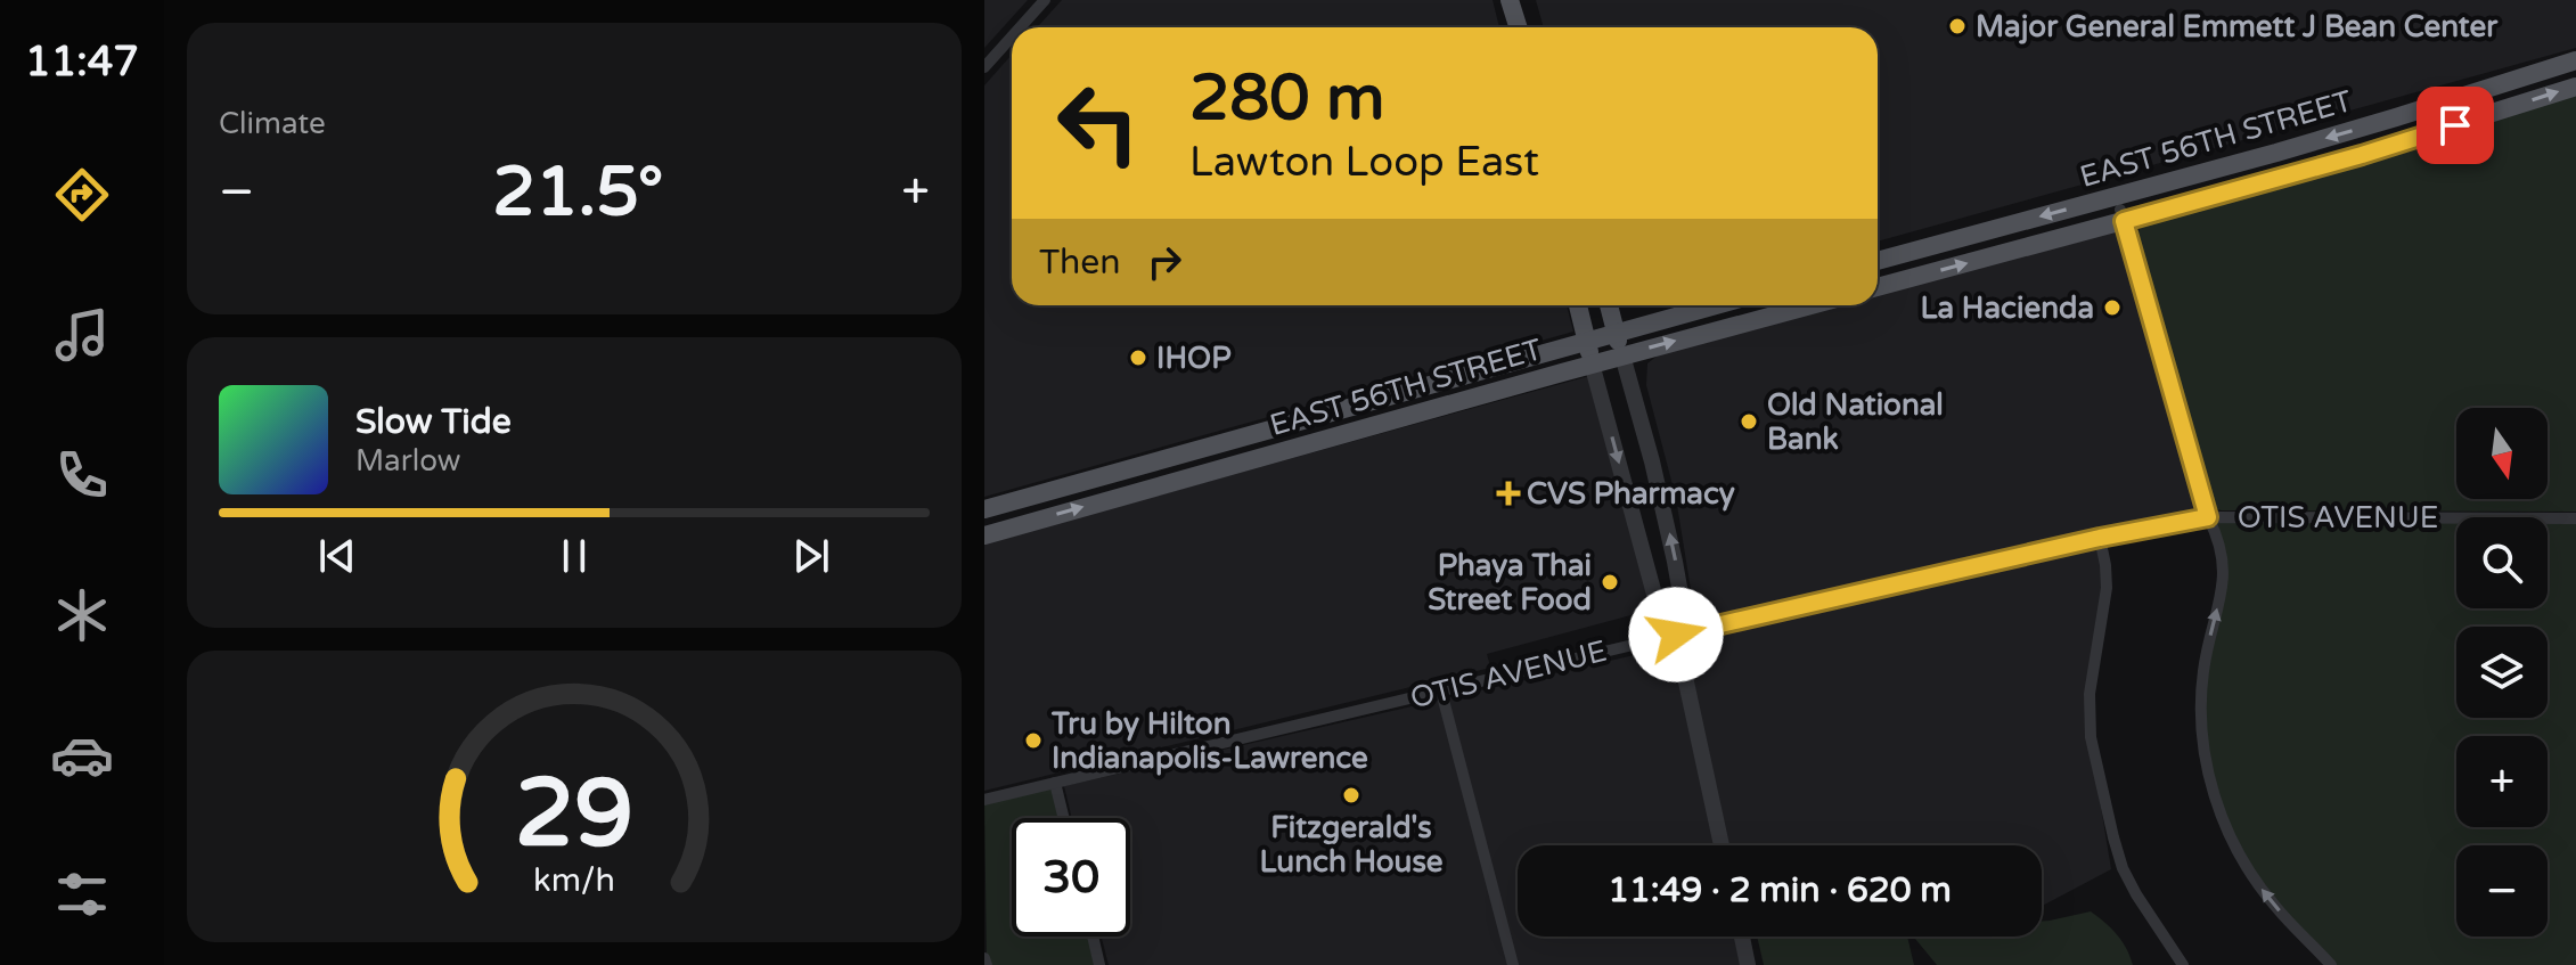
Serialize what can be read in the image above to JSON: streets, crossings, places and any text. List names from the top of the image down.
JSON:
{
  "streets": {
    "main road": ["EAST 56TH STREET"],
    "street": ["OTIS AVENUE"]
  },
  "places": {
    "other": [
      "Major General Emmett J Bean Center",
      "La Hacienda",
      "IHOP",
      "Old National Bank",
      "Phaya Thai Street Food",
      "Tru by Hilton Indianapolis-Lawrence",
      "Fitzgerald's Lunch House"
    ],
    "health": ["CVS Pharmacy"]
  },
  "north": "bottom",
  "page": {
    "tabs": "11:47",
    "tile": "Climate",
    "turn": ["280 m", "Lawton Loop East"],
    "heat": ["−", "21.5°", "+"],
    "then": "Then",
    "song": ["Slow Tide", "Marlow"],
    "map_buttons": ["+", "−"],
    "limit": "30",
    "trip": "11:49 · 2 min · 620 m",
    "gauge": ["29", "km/h"]
  }
}
